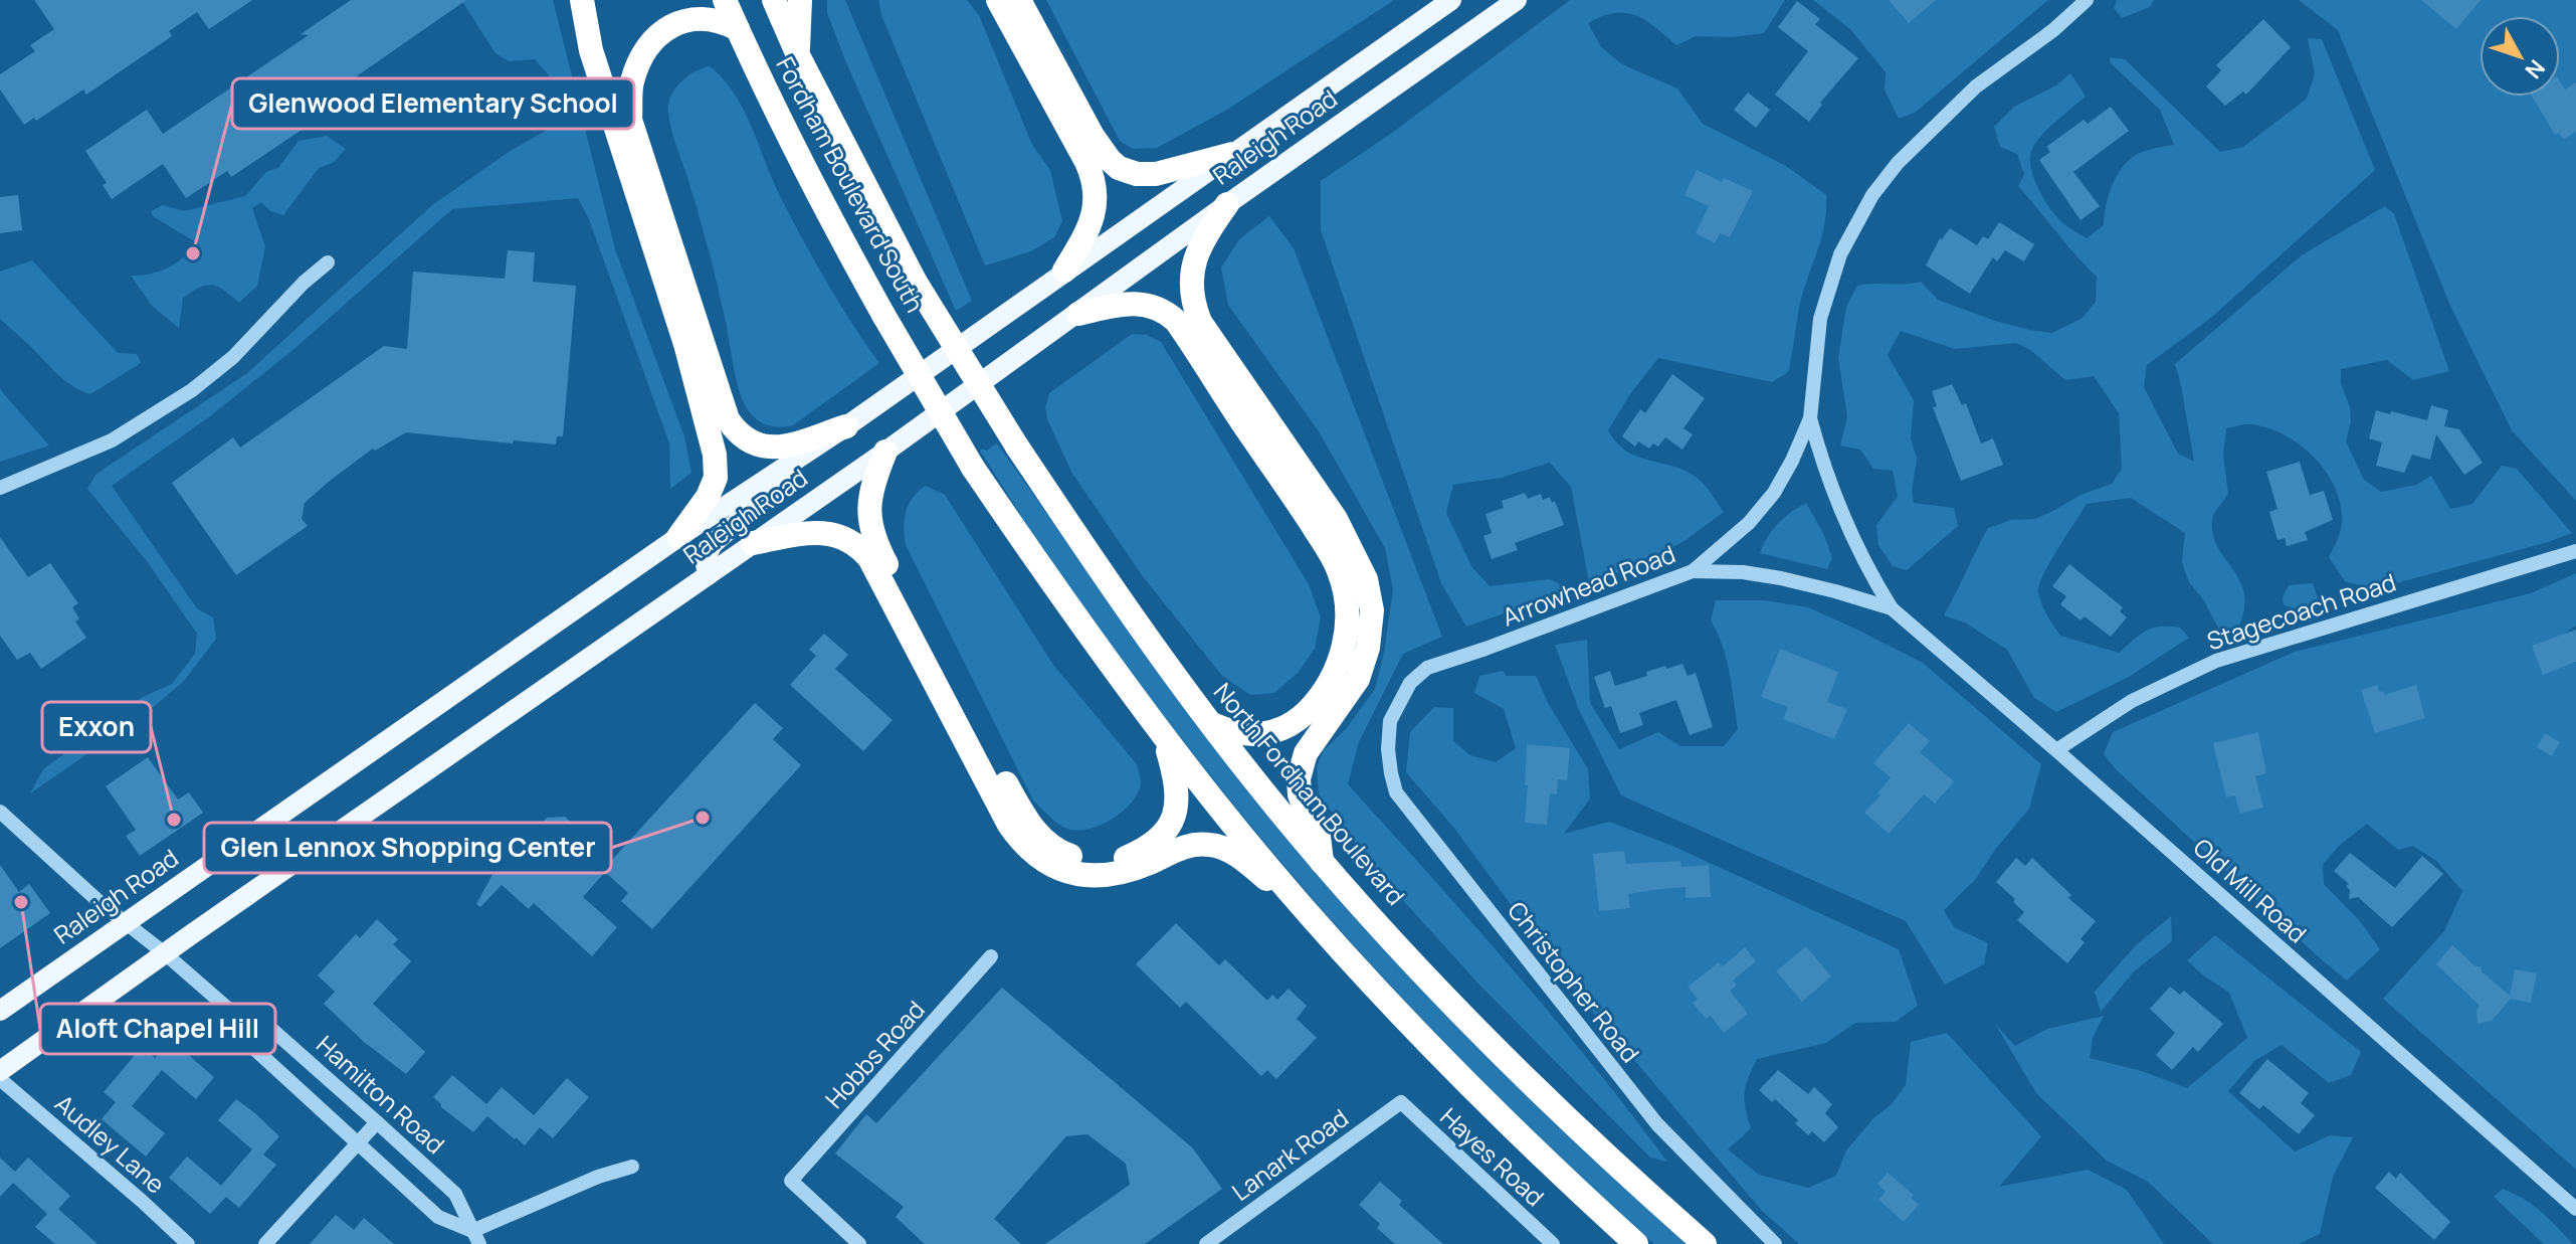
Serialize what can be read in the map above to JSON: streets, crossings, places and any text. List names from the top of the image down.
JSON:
{
  "streets": {
    "highway": ["Fordham Boulevard South", "North Fordham Boulevard"],
    "main road": ["Raleigh Road"],
    "street": [
      "Arrowhead Road",
      "Stagecoach Road",
      "Old Mill Road",
      "Christopher Road",
      "Hobbs Road",
      "Hamilton Road",
      "Audley Lane",
      "Lanark Road",
      "Hayes Road"
    ]
  },
  "crossings": [
    ["Raleigh Road", "Hamilton Road"],
    ["Fordham Boulevard South", "North Fordham Boulevard"],
    ["Arrowhead Road", "Old Mill Road"],
    ["Arrowhead Road", "Christopher Road"],
    ["Stagecoach Road", "Old Mill Road"],
    ["Lanark Road", "Hayes Road"]
  ],
  "places": [
    "Glenwood Elementary School",
    "Glen Lennox Shopping Center",
    "Exxon",
    "Aloft Chapel Hill"
  ],
  "north": "bottom right"
}
